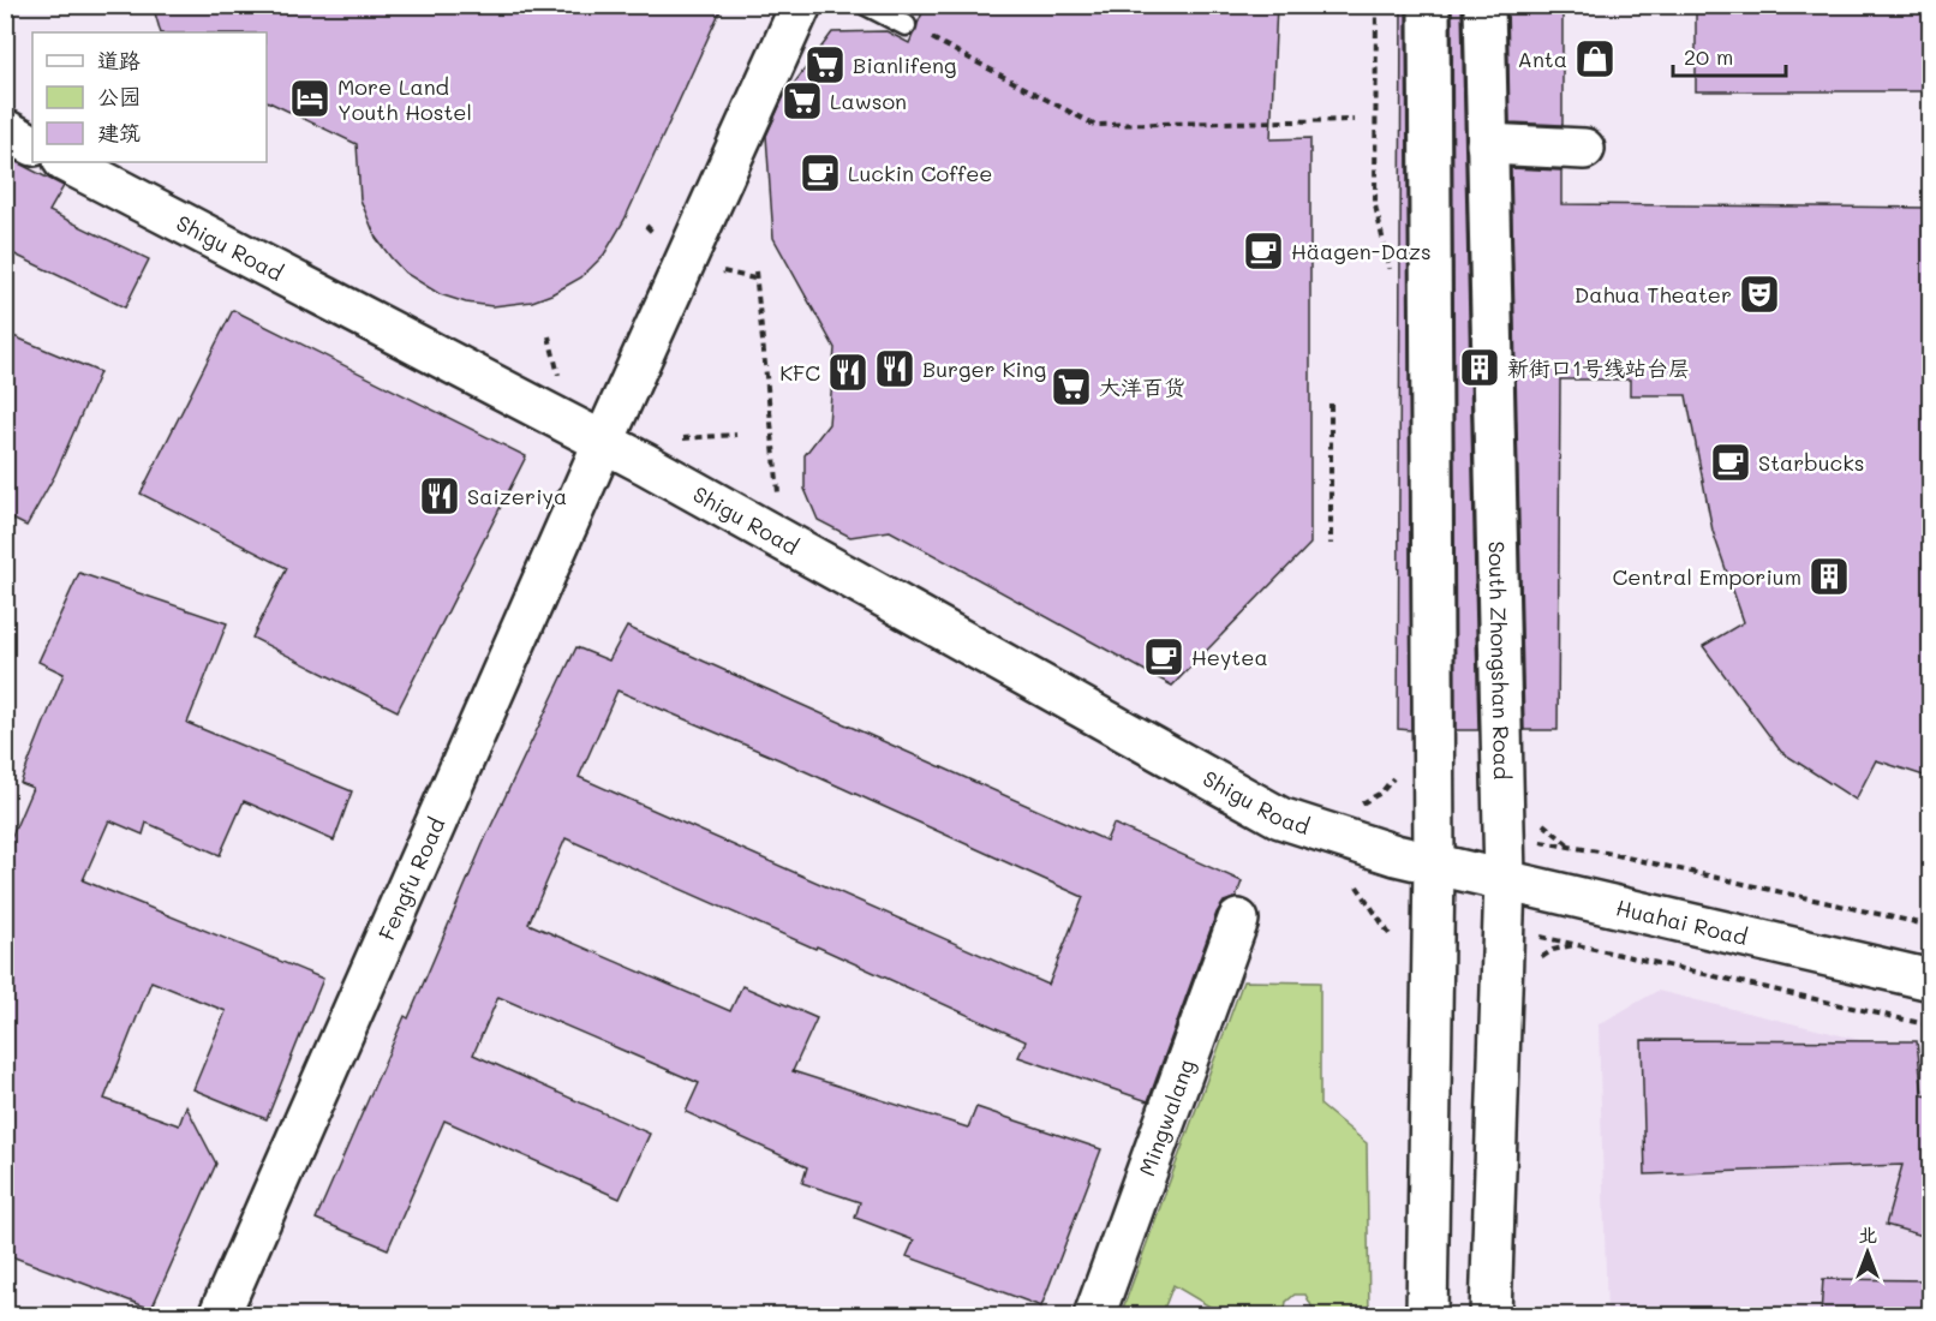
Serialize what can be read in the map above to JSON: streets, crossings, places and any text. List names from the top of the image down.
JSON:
{
  "streets": {
    "street": [
      "Shigu Road",
      "South Zhongshan Road",
      "Fengfu Road",
      "Huahai Road",
      "Mingwalang"
    ]
  },
  "crossings": [
    ["Shigu Road", "Fengfu Road"],
    ["Shigu Road", "Huahai Road"],
    ["South Zhongshan Road", "Huahai Road"]
  ],
  "places": {
    "shop": ["Anta"],
    "supermarket": ["Bianlifeng", "Lawson", "大洋百货"],
    "hotel": ["More Land Youth Hostel"],
    "cafe": [
      "Luckin Coffee",
      "Häagen-Dazs",
      "Starbucks",
      "Heytea"
    ],
    "theatre": ["Dahua Theater"],
    "building": ["新街口1号线站台层", "Central Emporium"],
    "restaurant": ["Burger King", "KFC", "Saizeriya"]
  },
  "legend": ["道路", "公园", "建筑"],
  "scale_bar": "20 m",
  "north": "top"
}
